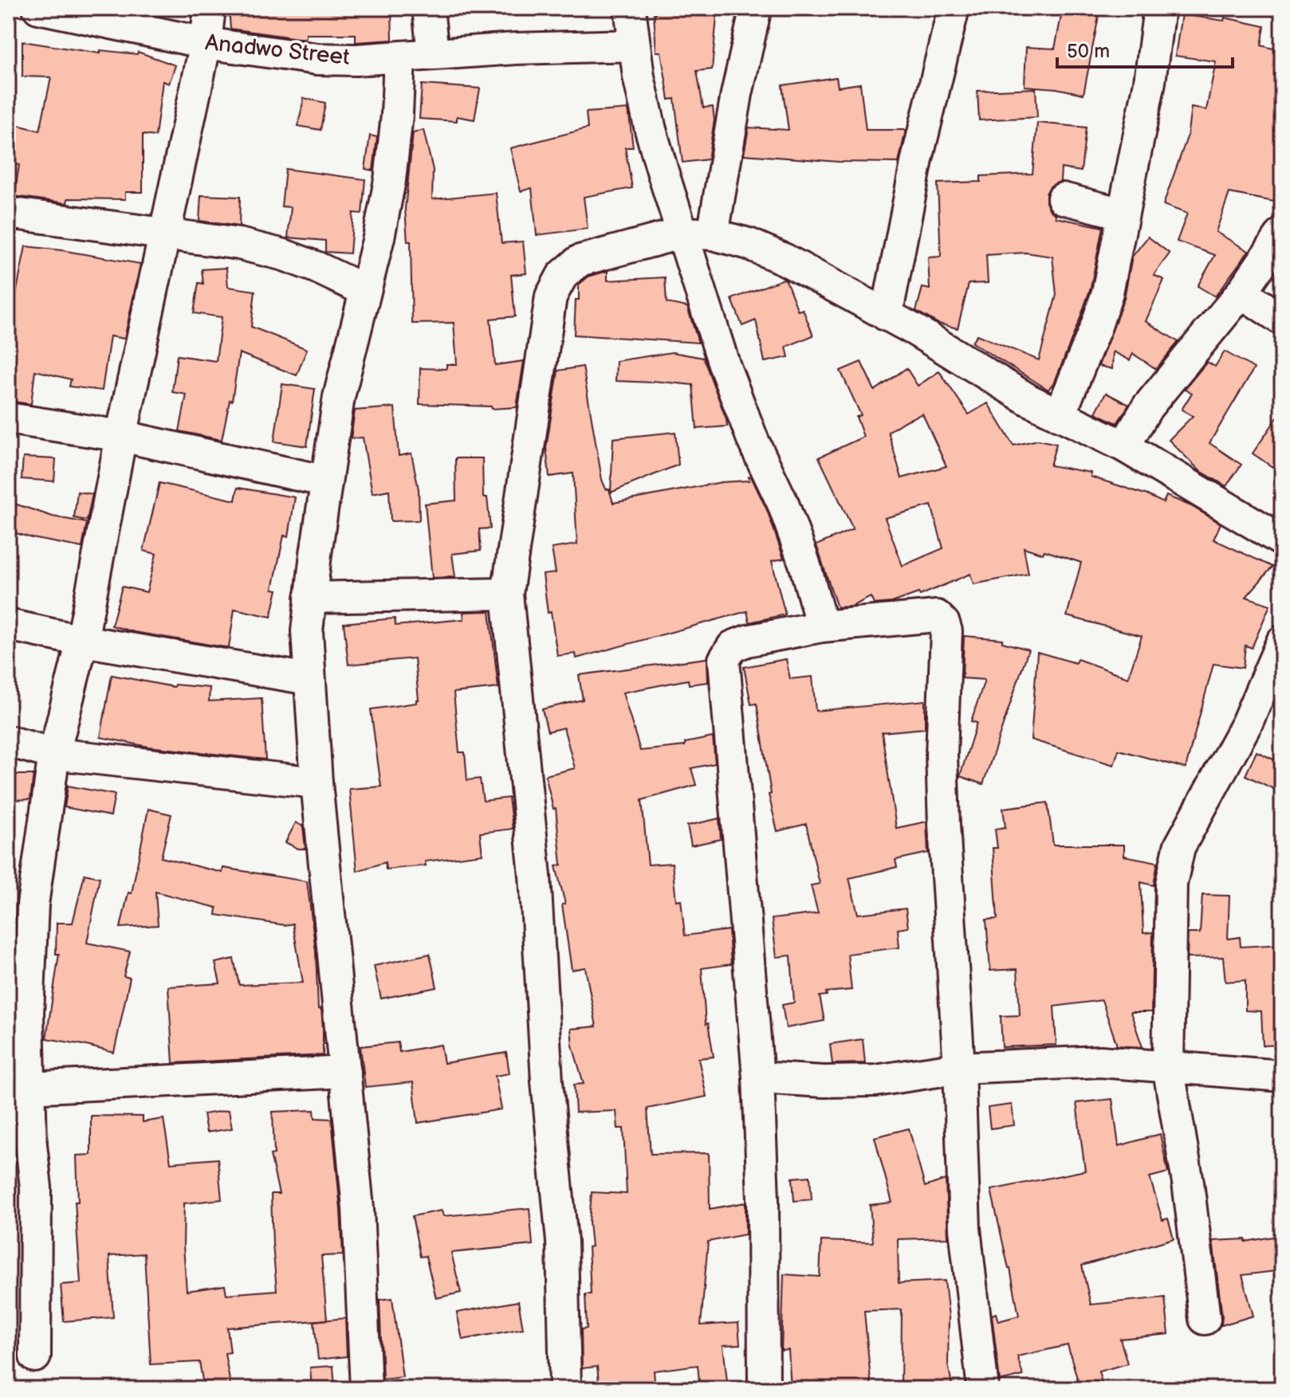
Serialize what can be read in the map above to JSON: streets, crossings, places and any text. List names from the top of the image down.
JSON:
{
  "streets": {
    "street": ["Anadwo Street"]
  },
  "scale_bar": "50 m"
}
